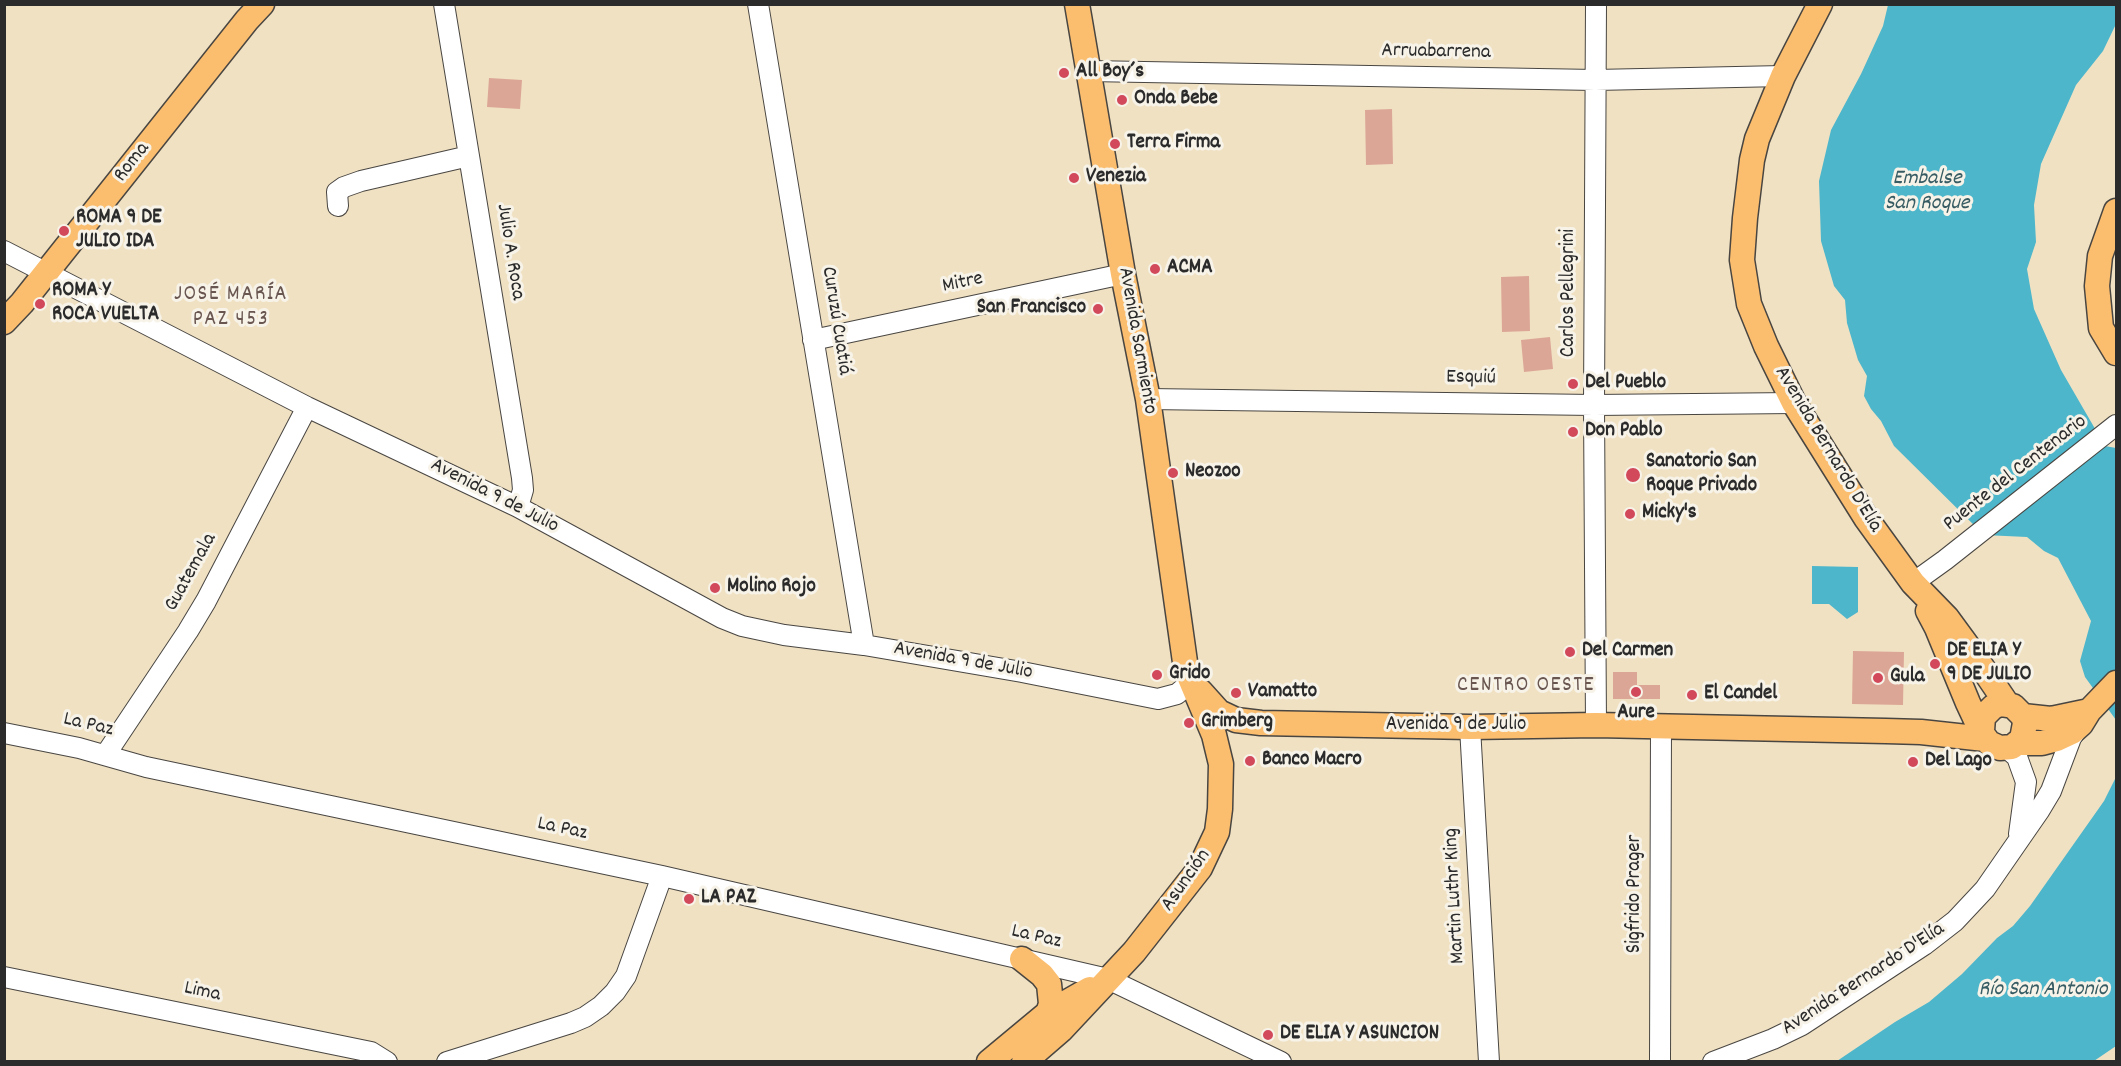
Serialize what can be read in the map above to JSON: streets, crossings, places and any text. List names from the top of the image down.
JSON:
{
  "streets": {
    "main road": [
      "Roma",
      "Avenida Sarmiento",
      "Avenida Bernardo D'Elía",
      "Avenida 9 de Julio",
      "Asunción"
    ],
    "street": [
      "Arruabarrena",
      "Julio A. Roca",
      "Mitre",
      "Carlos Pellegrini",
      "Curuzú Cuatiá",
      "Esquiú",
      "Puente del Centenario",
      "Guatemala",
      "La Paz",
      "Sigfrido Prager",
      "Martin Luthr King",
      "Lima"
    ]
  },
  "crossings": [
    ["Arruabarrena", "Carlos Pellegrini"],
    ["Arruabarrena", "Avenida Sarmiento"],
    ["Arruabarrena", "Avenida Bernardo D'Elía"],
    ["Roma", "Avenida 9 de Julio"],
    ["Julio A. Roca", "Avenida 9 de Julio"],
    ["Mitre", "Curuzú Cuatiá"],
    ["Mitre", "Avenida Sarmiento"],
    ["Carlos Pellegrini", "Esquiú"],
    ["Carlos Pellegrini", "Avenida 9 de Julio"],
    ["Curuzú Cuatiá", "Avenida 9 de Julio"],
    ["Avenida Sarmiento", "Esquiú"],
    ["Avenida Sarmiento", "Avenida 9 de Julio"],
    ["Avenida Sarmiento", "Asunción"],
    ["Esquiú", "Avenida Bernardo D'Elía"],
    ["Avenida Bernardo D'Elía", "Puente del Centenario"],
    ["Avenida Bernardo D'Elía", "Avenida 9 de Julio"],
    ["Avenida 9 de Julio", "Guatemala"],
    ["Avenida 9 de Julio", "Asunción"],
    ["Avenida 9 de Julio", "Sigfrido Prager"],
    ["Avenida 9 de Julio", "Martin Luthr King"],
    ["Guatemala", "La Paz"],
    ["La Paz", "Asunción"]
  ],
  "districts": ["JOSÉ MARÍA PAZ 453", "CENTRO OESTE"],
  "water": ["Embalse San Roque", "Río San Antonio"],
  "places": [
    "All Boy´s",
    "Onda Bebe",
    "Terra Firma",
    "Venezia",
    "ROMA 9 DE JULIO IDA",
    "ACMA",
    "ROMA Y ROCA VUELTA",
    "San Francisco",
    "Del Pueblo",
    "Don Pablo",
    "Neozoo",
    "Sanatorio San Roque Privado",
    "Micky's",
    "Molino Rojo",
    "Del Carmen",
    "DE ELIA Y 9 DE JULIO",
    "Grido",
    "Gula",
    "Aure",
    "Vamatto",
    "El Candel",
    "Grimberg",
    "Banco Macro",
    "Del Lago",
    "LA PAZ",
    "DE ELIA Y ASUNCION"
  ]
}
